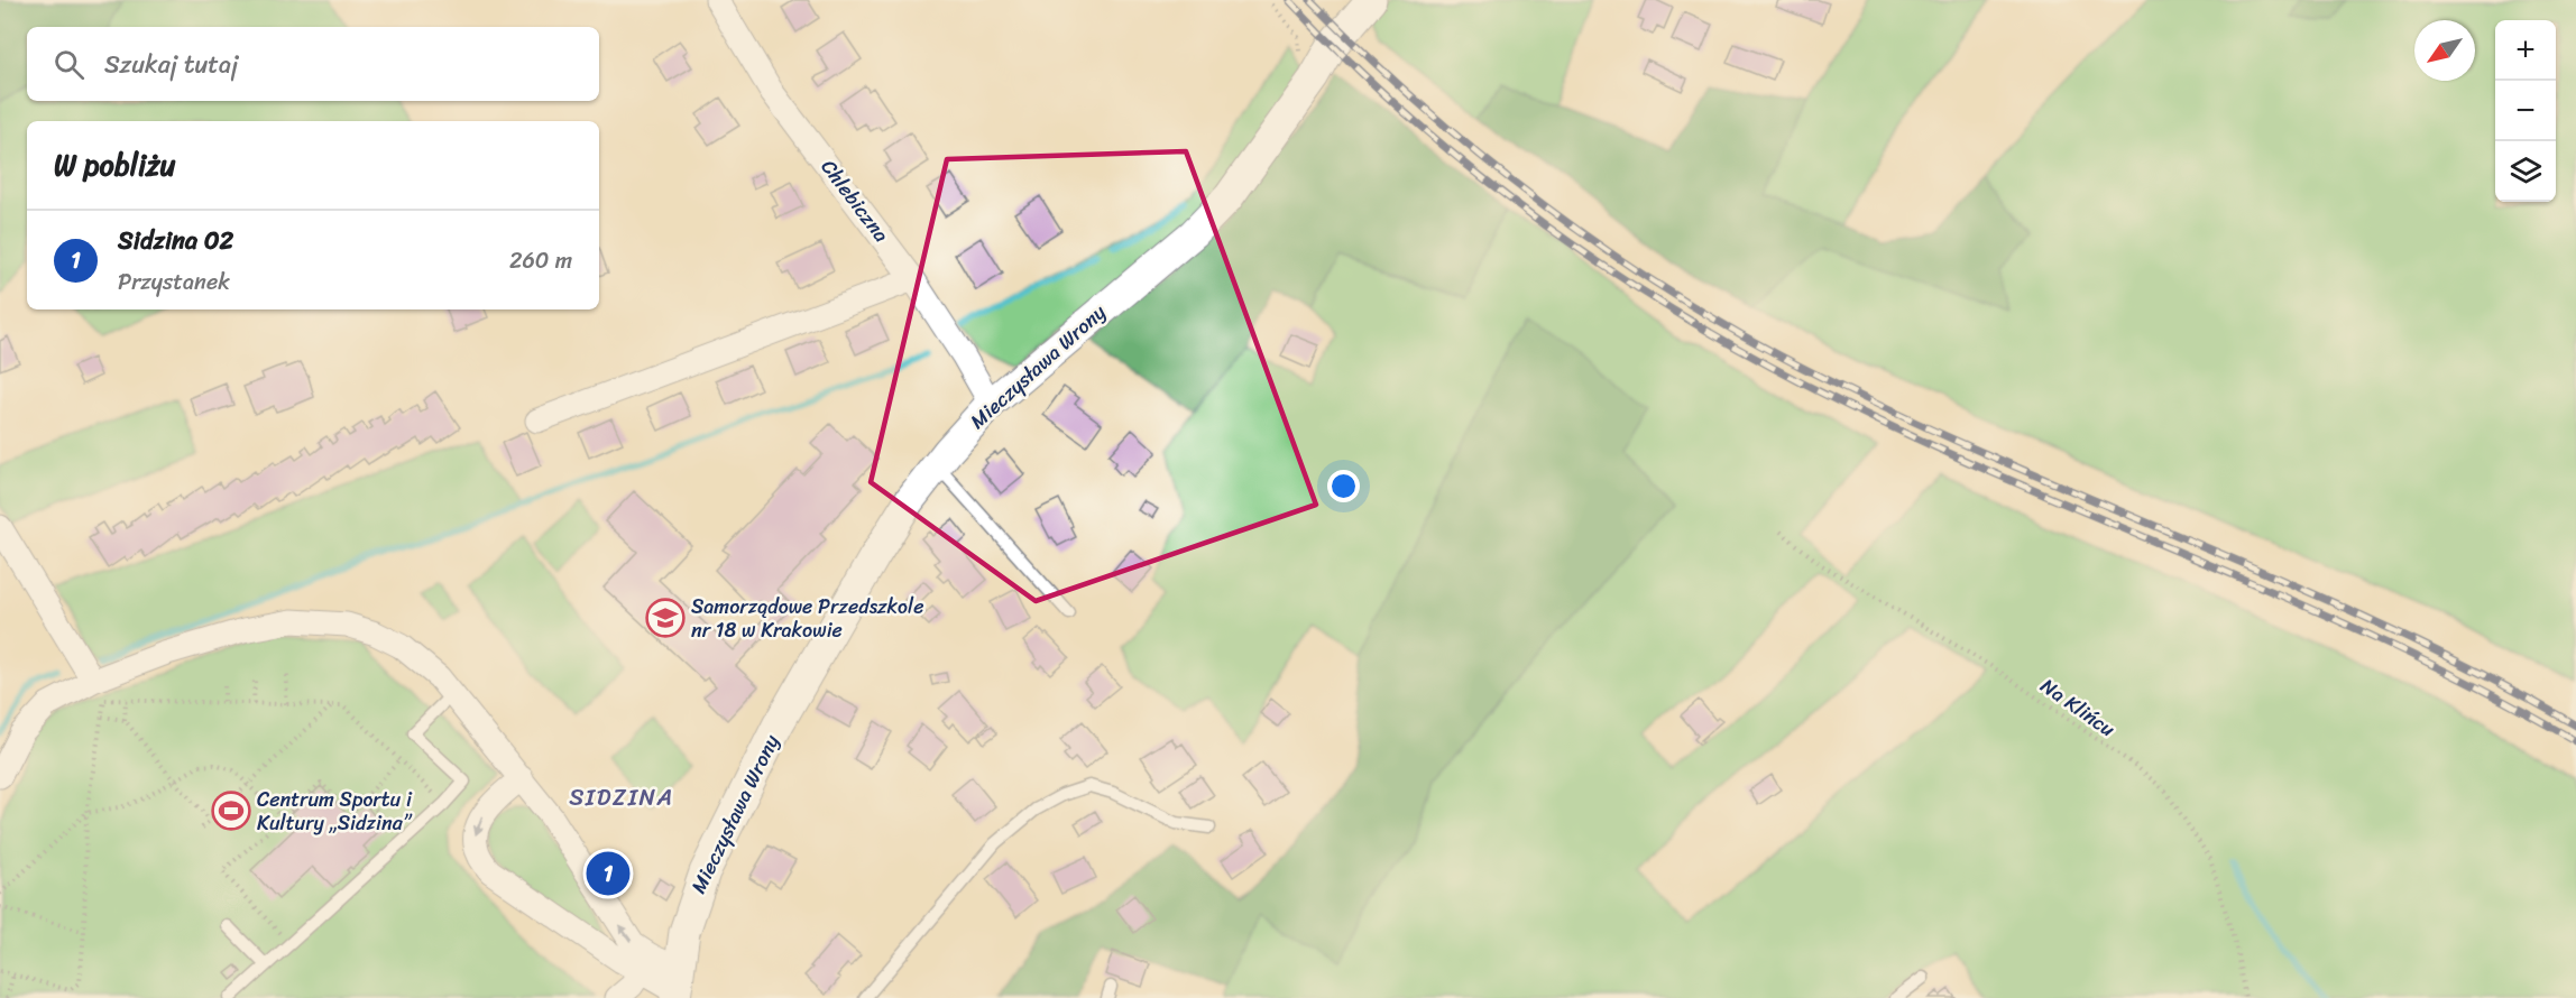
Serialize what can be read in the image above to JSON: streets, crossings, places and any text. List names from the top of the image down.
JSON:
{
  "streets": {
    "street": ["Chlebiczna", "Mieczysława Wrony"],
    "path": ["Na Klińcu"]
  },
  "crossings": [
    ["Chlebiczna", "Mieczysława Wrony"]
  ],
  "districts": ["SIDZINA"],
  "places": {
    "school or university": ["Samorządowe Przedszkole nr 18 w Krakowie"],
    "sports": ["Centrum Sportu i Kultury „Sidzina”"]
  },
  "north": "bottom left",
  "page": {
    "map_buttons": ["+", "−"],
    "search": "Szukaj tutaj",
    "heading": "W pobliżu",
    "list": [
      {
        "mark": "1",
        "name": "Sidzina 02",
        "note": "Przystanek",
        "value": "260 m"
      }
    ],
    "pins": "1"
  }
}
